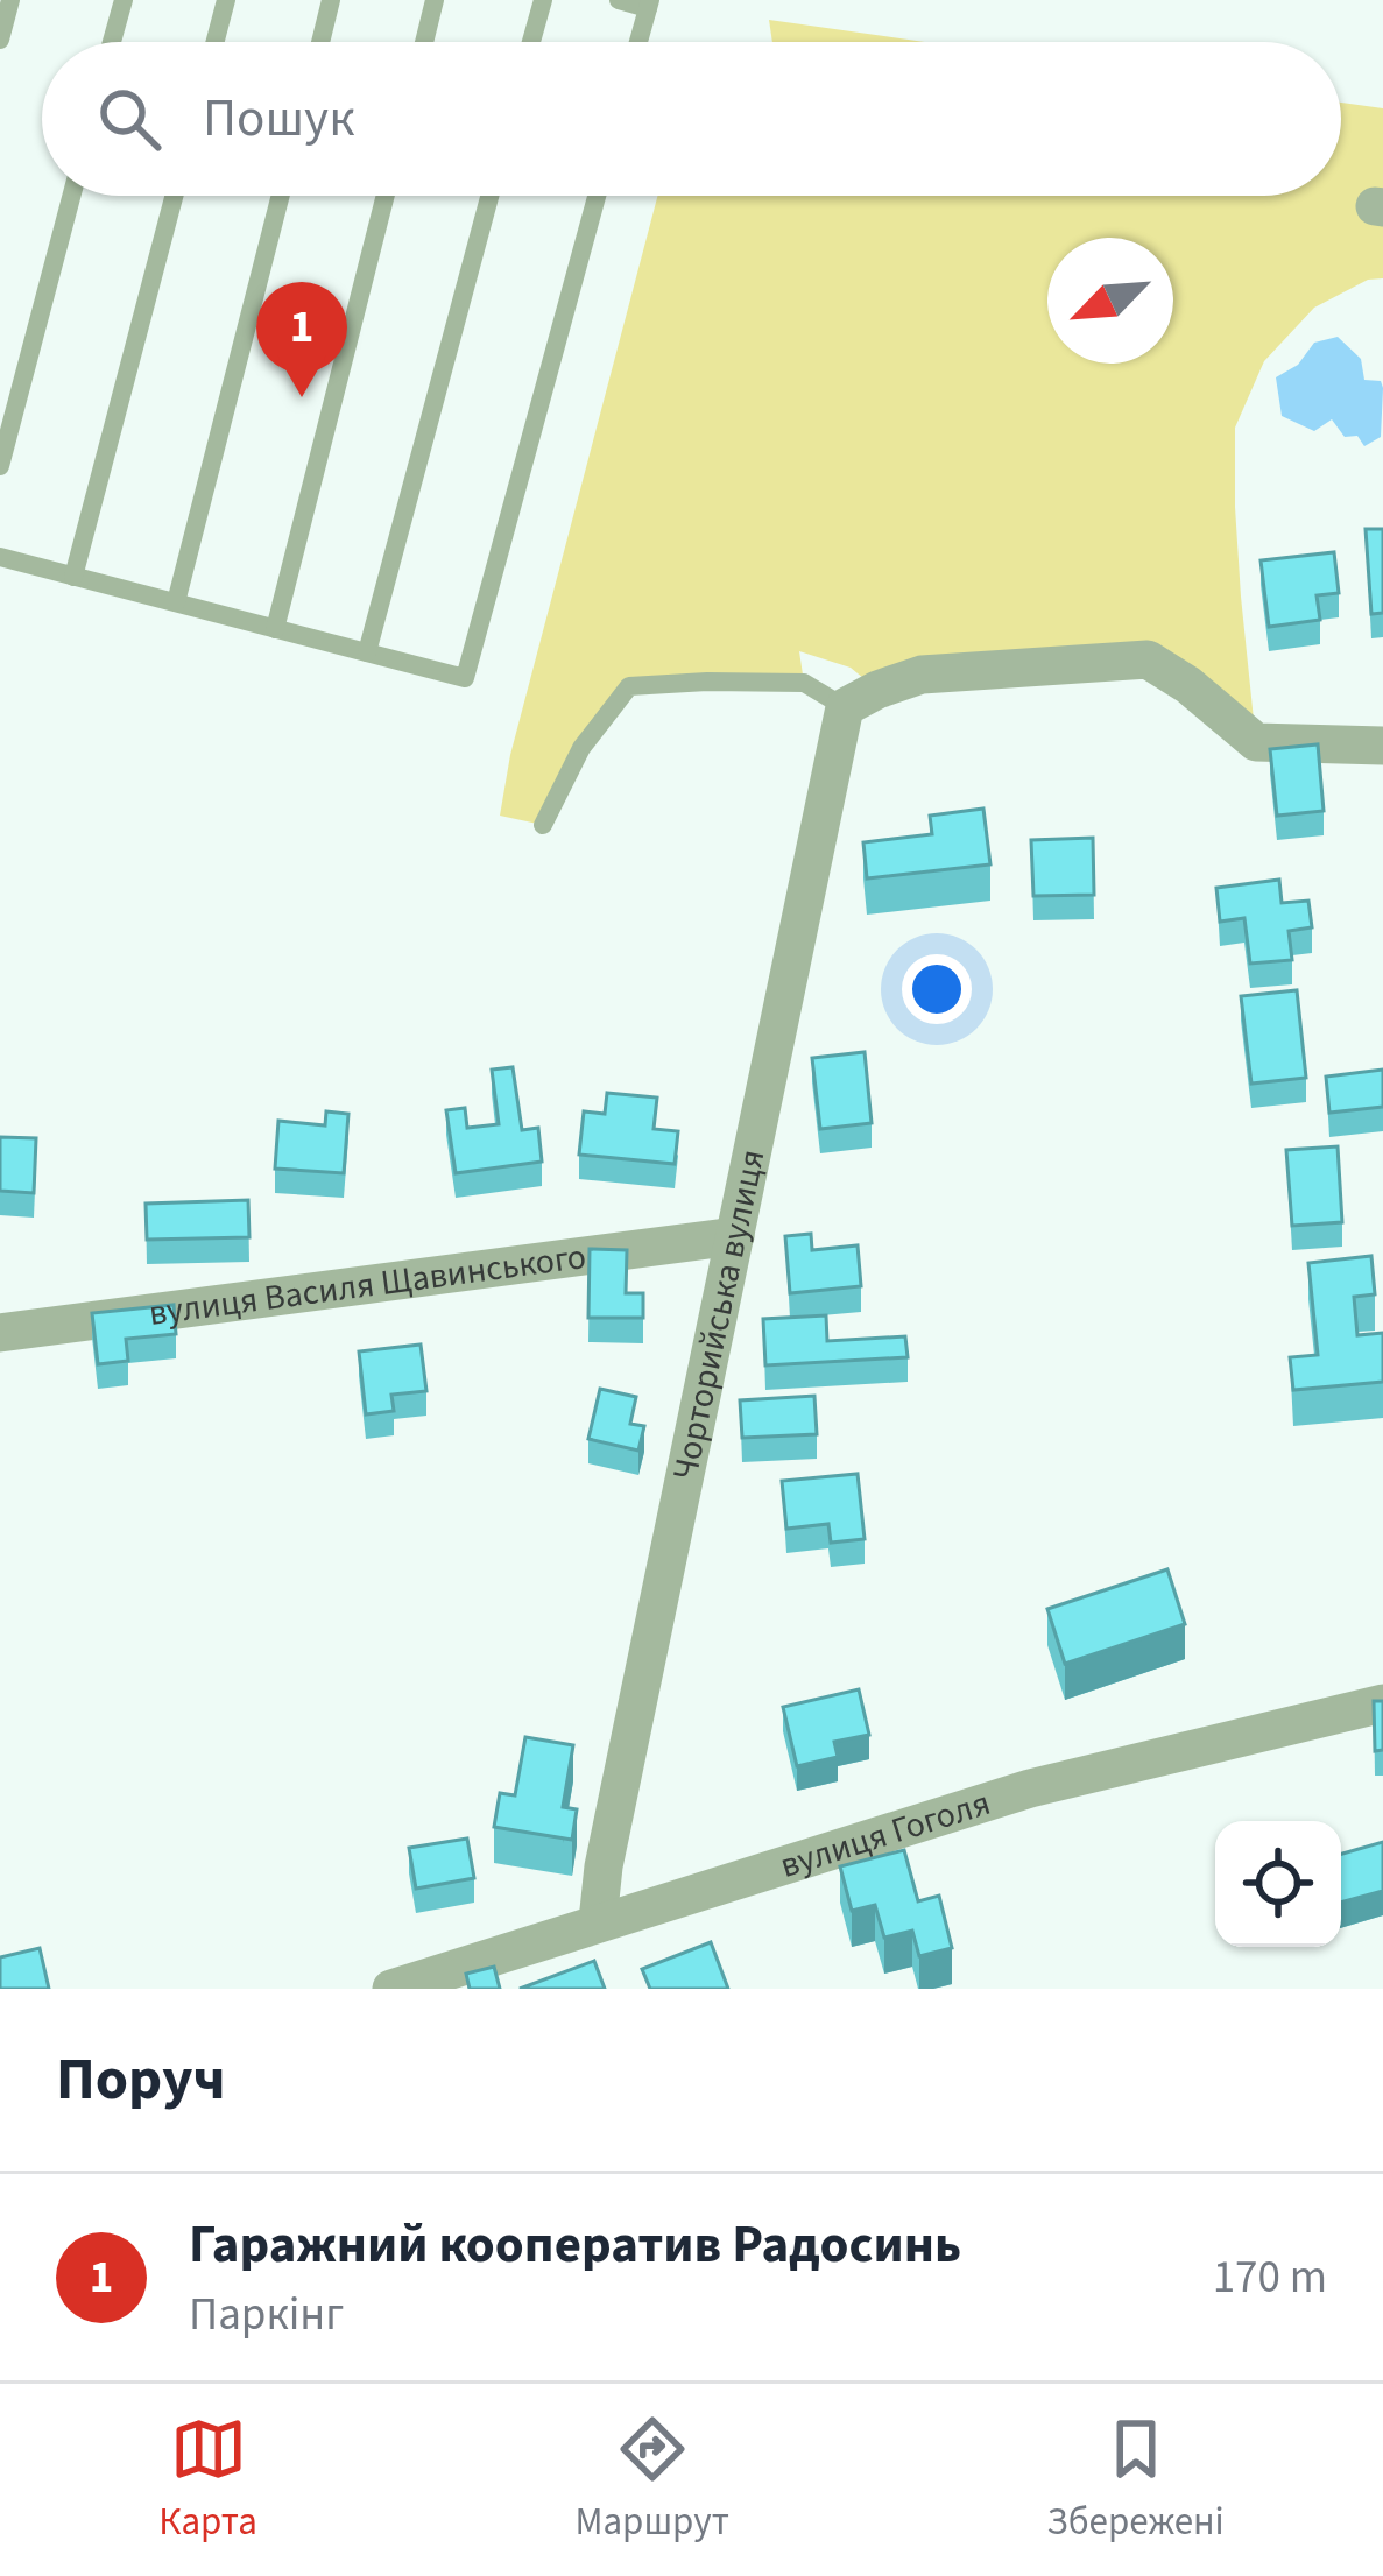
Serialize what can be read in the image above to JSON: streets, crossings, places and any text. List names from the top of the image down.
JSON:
{
  "streets": {
    "street": ["вулиця Василя Щавинського", "Чорторийська вулиця", "вулиця Гоголя"]
  },
  "crossings": [
    ["вулиця Василя Щавинського", "Чорторийська вулиця"],
    ["Чорторийська вулиця", "вулиця Гоголя"]
  ],
  "north": "bottom left",
  "page": {
    "search": "Пошук",
    "pins": "1",
    "heading": "Поруч",
    "list": [
      {
        "mark": "1",
        "name": "Гаражний кооператив Радосинь",
        "note": "Паркінг",
        "value": "170 m"
      }
    ],
    "nav": ["Карта", "Маршрут", "Збережені"]
  }
}
